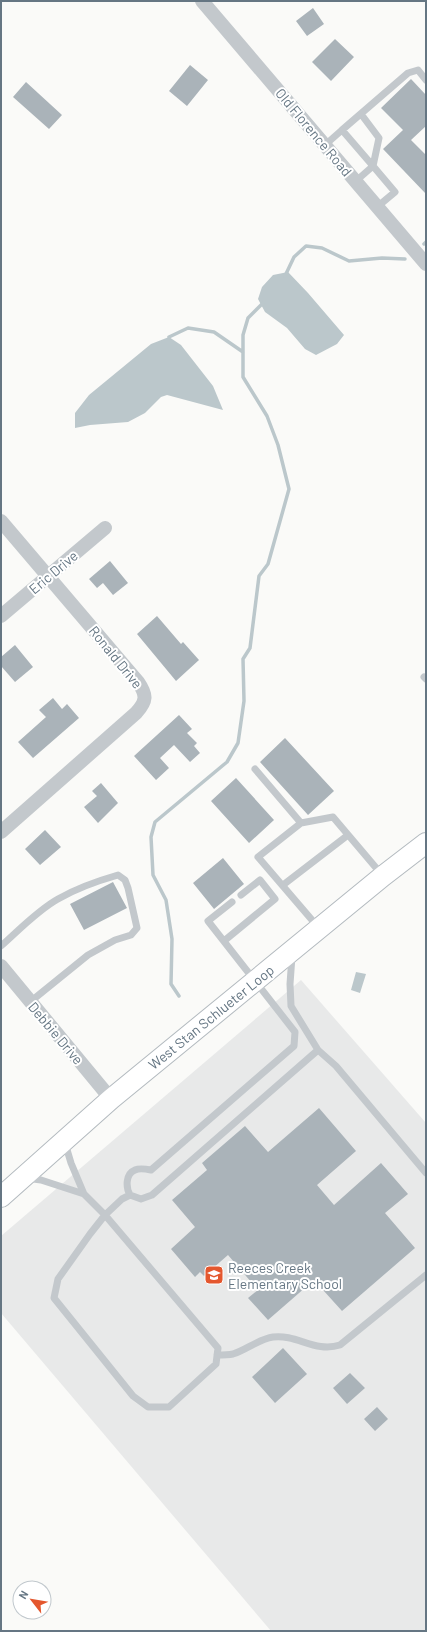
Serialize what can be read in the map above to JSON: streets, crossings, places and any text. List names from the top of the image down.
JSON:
{
  "streets": {
    "main road": ["West Stan Schlueter Loop"],
    "street": [
      "Old Florence Road",
      "Eric Drive",
      "Ronald Drive",
      "Debbie Drive"
    ]
  },
  "crossings": [
    ["Eric Drive", "Ronald Drive"],
    ["West Stan Schlueter Loop", "Debbie Drive"]
  ],
  "places": {
    "school or university": ["Reeces Creek Elementary School"]
  },
  "north": "top left"
}
